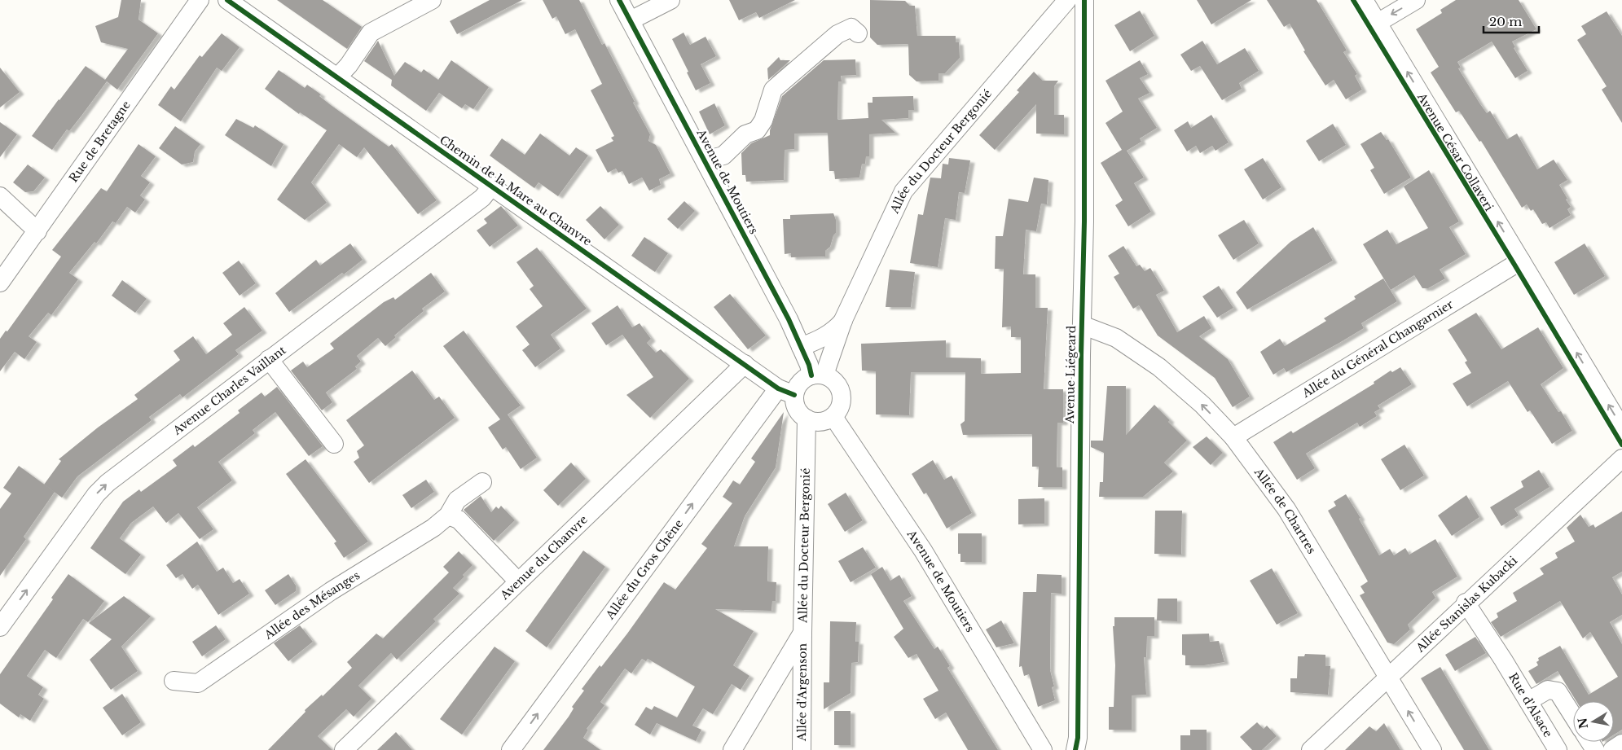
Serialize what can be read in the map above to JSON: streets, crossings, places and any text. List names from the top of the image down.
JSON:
{
  "streets": {
    "street": [
      "Rue de Bretagne",
      "Avenue César Collaveri",
      "Allée du Docteur Bergonié",
      "Avenue de Moutiers",
      "Chemin de la Mare au Chanvre",
      "Allée du Général Changarnier",
      "Avenue Liégeard",
      "Avenue Charles Vaillant",
      "Allée de Chartres",
      "Avenue du Chanvre",
      "Allée du Gros Chêne",
      "Allée Stanislas Kubacki",
      "Allée des Mésanges",
      "Allée d'Argenson",
      "Rue d'Alsace"
    ]
  },
  "crossings": [
    ["Avenue César Collaveri", "Allée du Général Changarnier"],
    ["Allée du Docteur Bergonié", "Avenue de Moutiers"],
    ["Allée du Docteur Bergonié", "Chemin de la Mare au Chanvre"],
    ["Allée du Docteur Bergonié", "Allée d'Argenson"],
    ["Avenue de Moutiers", "Chemin de la Mare au Chanvre"],
    ["Chemin de la Mare au Chanvre", "Avenue Charles Vaillant"],
    ["Chemin de la Mare au Chanvre", "Avenue du Chanvre"],
    ["Chemin de la Mare au Chanvre", "Allée du Gros Chêne"],
    ["Allée du Général Changarnier", "Allée de Chartres"],
    ["Avenue Liégeard", "Allée de Chartres"],
    ["Allée de Chartres", "Allée Stanislas Kubacki"],
    ["Allée Stanislas Kubacki", "Rue d'Alsace"]
  ],
  "one_way": [
    "Avenue César Collaveri",
    "Avenue Charles Vaillant",
    "Allée de Chartres",
    "Allée du Gros Chêne"
  ],
  "scale_bar": "20 m",
  "north": "left"
}
